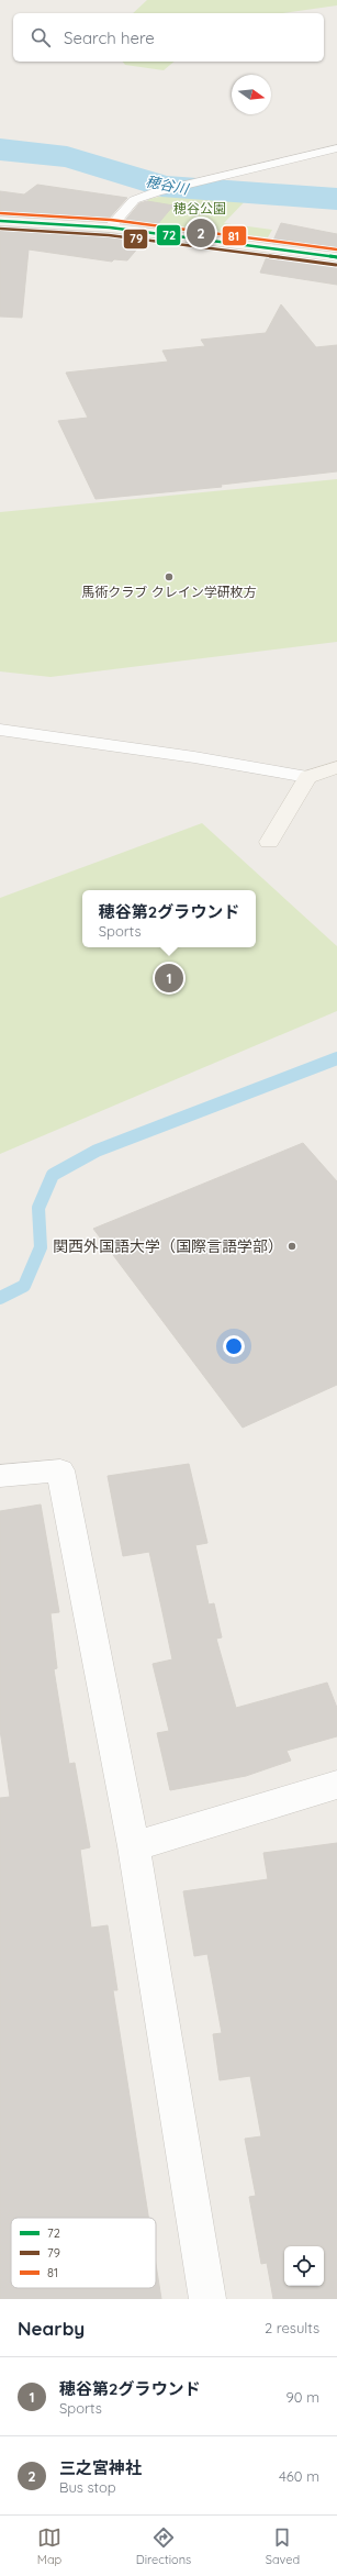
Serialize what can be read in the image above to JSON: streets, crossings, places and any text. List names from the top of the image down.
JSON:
{
  "water": ["穂谷川"],
  "parks": ["穂谷公園"],
  "places": ["馬術クラブ クレイン学研枚方", "関西外国語大学（国際言語学部）"],
  "lines": ["transit line 81", "transit line 72", "transit line 79"],
  "legend": ["72", "79", "81"],
  "north": "right",
  "page": {
    "search": "Search here",
    "pins": ["2", "1"],
    "popup": ["穂谷第2グラウンド", "Sports"],
    "heading": ["Nearby", "2 results"],
    "list": [
      {
        "mark": "1",
        "name": "穂谷第2グラウンド",
        "note": "Sports",
        "value": "90 m"
      },
      {
        "mark": "2",
        "name": "三之宮神社",
        "note": "Bus stop",
        "value": "460 m"
      }
    ],
    "nav": ["Map", "Directions", "Saved"]
  }
}
